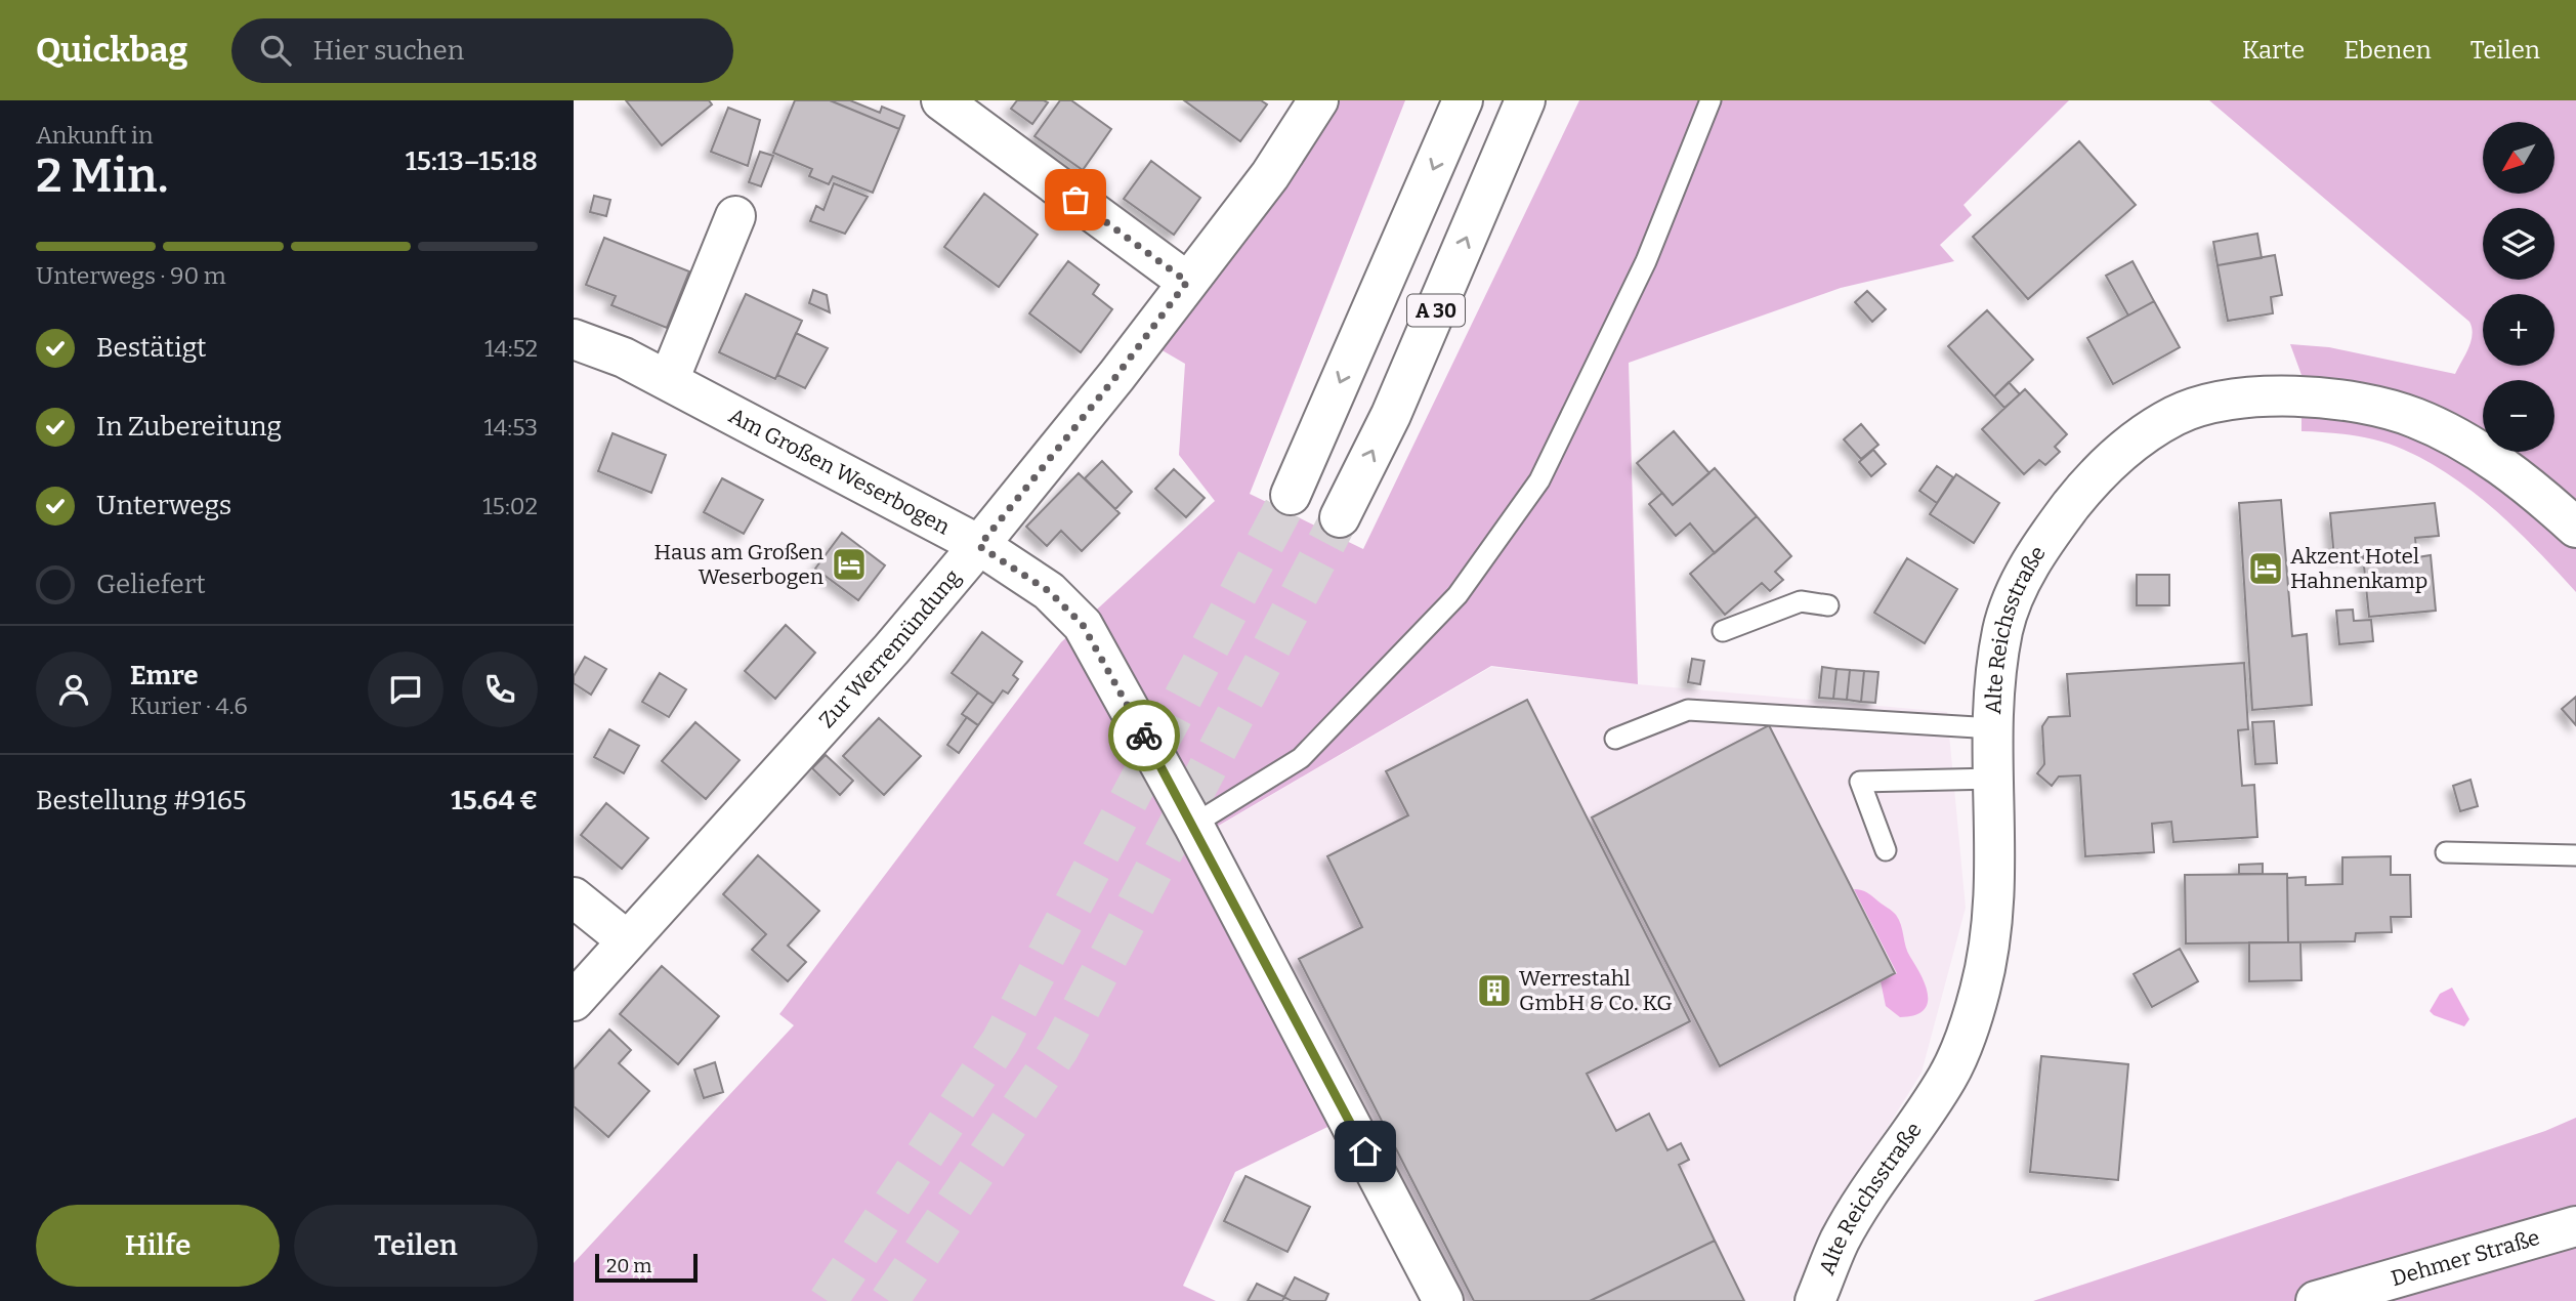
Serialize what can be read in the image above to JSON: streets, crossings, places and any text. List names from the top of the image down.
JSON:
{
  "streets": {
    "main road": [
      "A 30",
      "Am Großen Weserbogen",
      "Alte Reichsstraße",
      "Zur Werremündung",
      "Dehmer Straße"
    ]
  },
  "crossings": [
    ["Am Großen Weserbogen", "Zur Werremündung"]
  ],
  "places": {
    "hotel": ["Haus am Großen Weserbogen", "Akzent Hotel Hahnenkamp"],
    "building": ["Werrestahl GmbH & Co. KG"]
  },
  "scale_bar": "20 m",
  "north": "bottom left",
  "page": {
    "header": "Quickbag",
    "search": "Hier suchen",
    "nav": ["Karte", "Ebenen", "Teilen"],
    "heading": ["2 Min.", "Ankunft in", "15:13–15:18"],
    "panel": [
      "Emre",
      "Kurier · 4.6",
      "Bestellung #9165",
      "15.64 €"
    ],
    "map_buttons": ["+", "−"],
    "bar": "Unterwegs · 90 m",
    "list": [
      ["Bestätigt", "14:52"],
      ["In Zubereitung", "14:53"],
      ["Unterwegs", "15:02"],
      "Geliefert"
    ],
    "buttons": ["Hilfe", "Teilen"],
    "scale": "20 m"
  }
}
